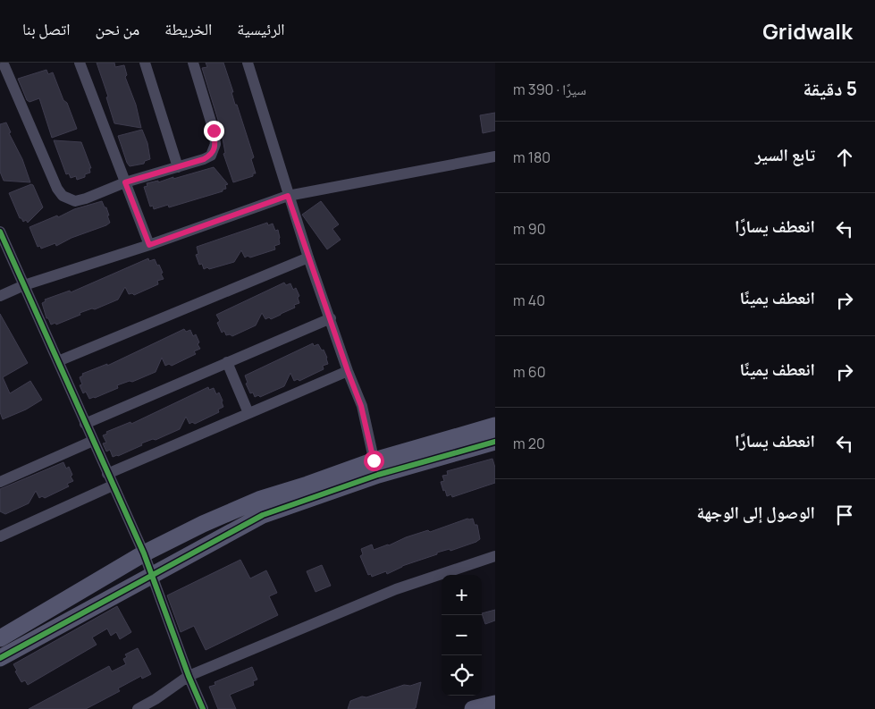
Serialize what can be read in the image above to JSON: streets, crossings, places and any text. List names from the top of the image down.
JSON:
{
  "page": {
    "header": "Gridwalk",
    "nav": [
      "الرئيسية",
      "الخريطة",
      "من نحن",
      "اتصل بنا"
    ],
    "heading": ["5 دقيقة", "سيرًا · 390 m"],
    "list": [
      ["تابع السير", "180 m"],
      ["انعطف يسارًا", "90 m"],
      ["انعطف يمينًا", "40 m"],
      ["انعطف يمينًا", "60 m"],
      ["انعطف يسارًا", "20 m"],
      "الوصول إلى الوجهة"
    ],
    "map_buttons": ["+", "−"]
  }
}
